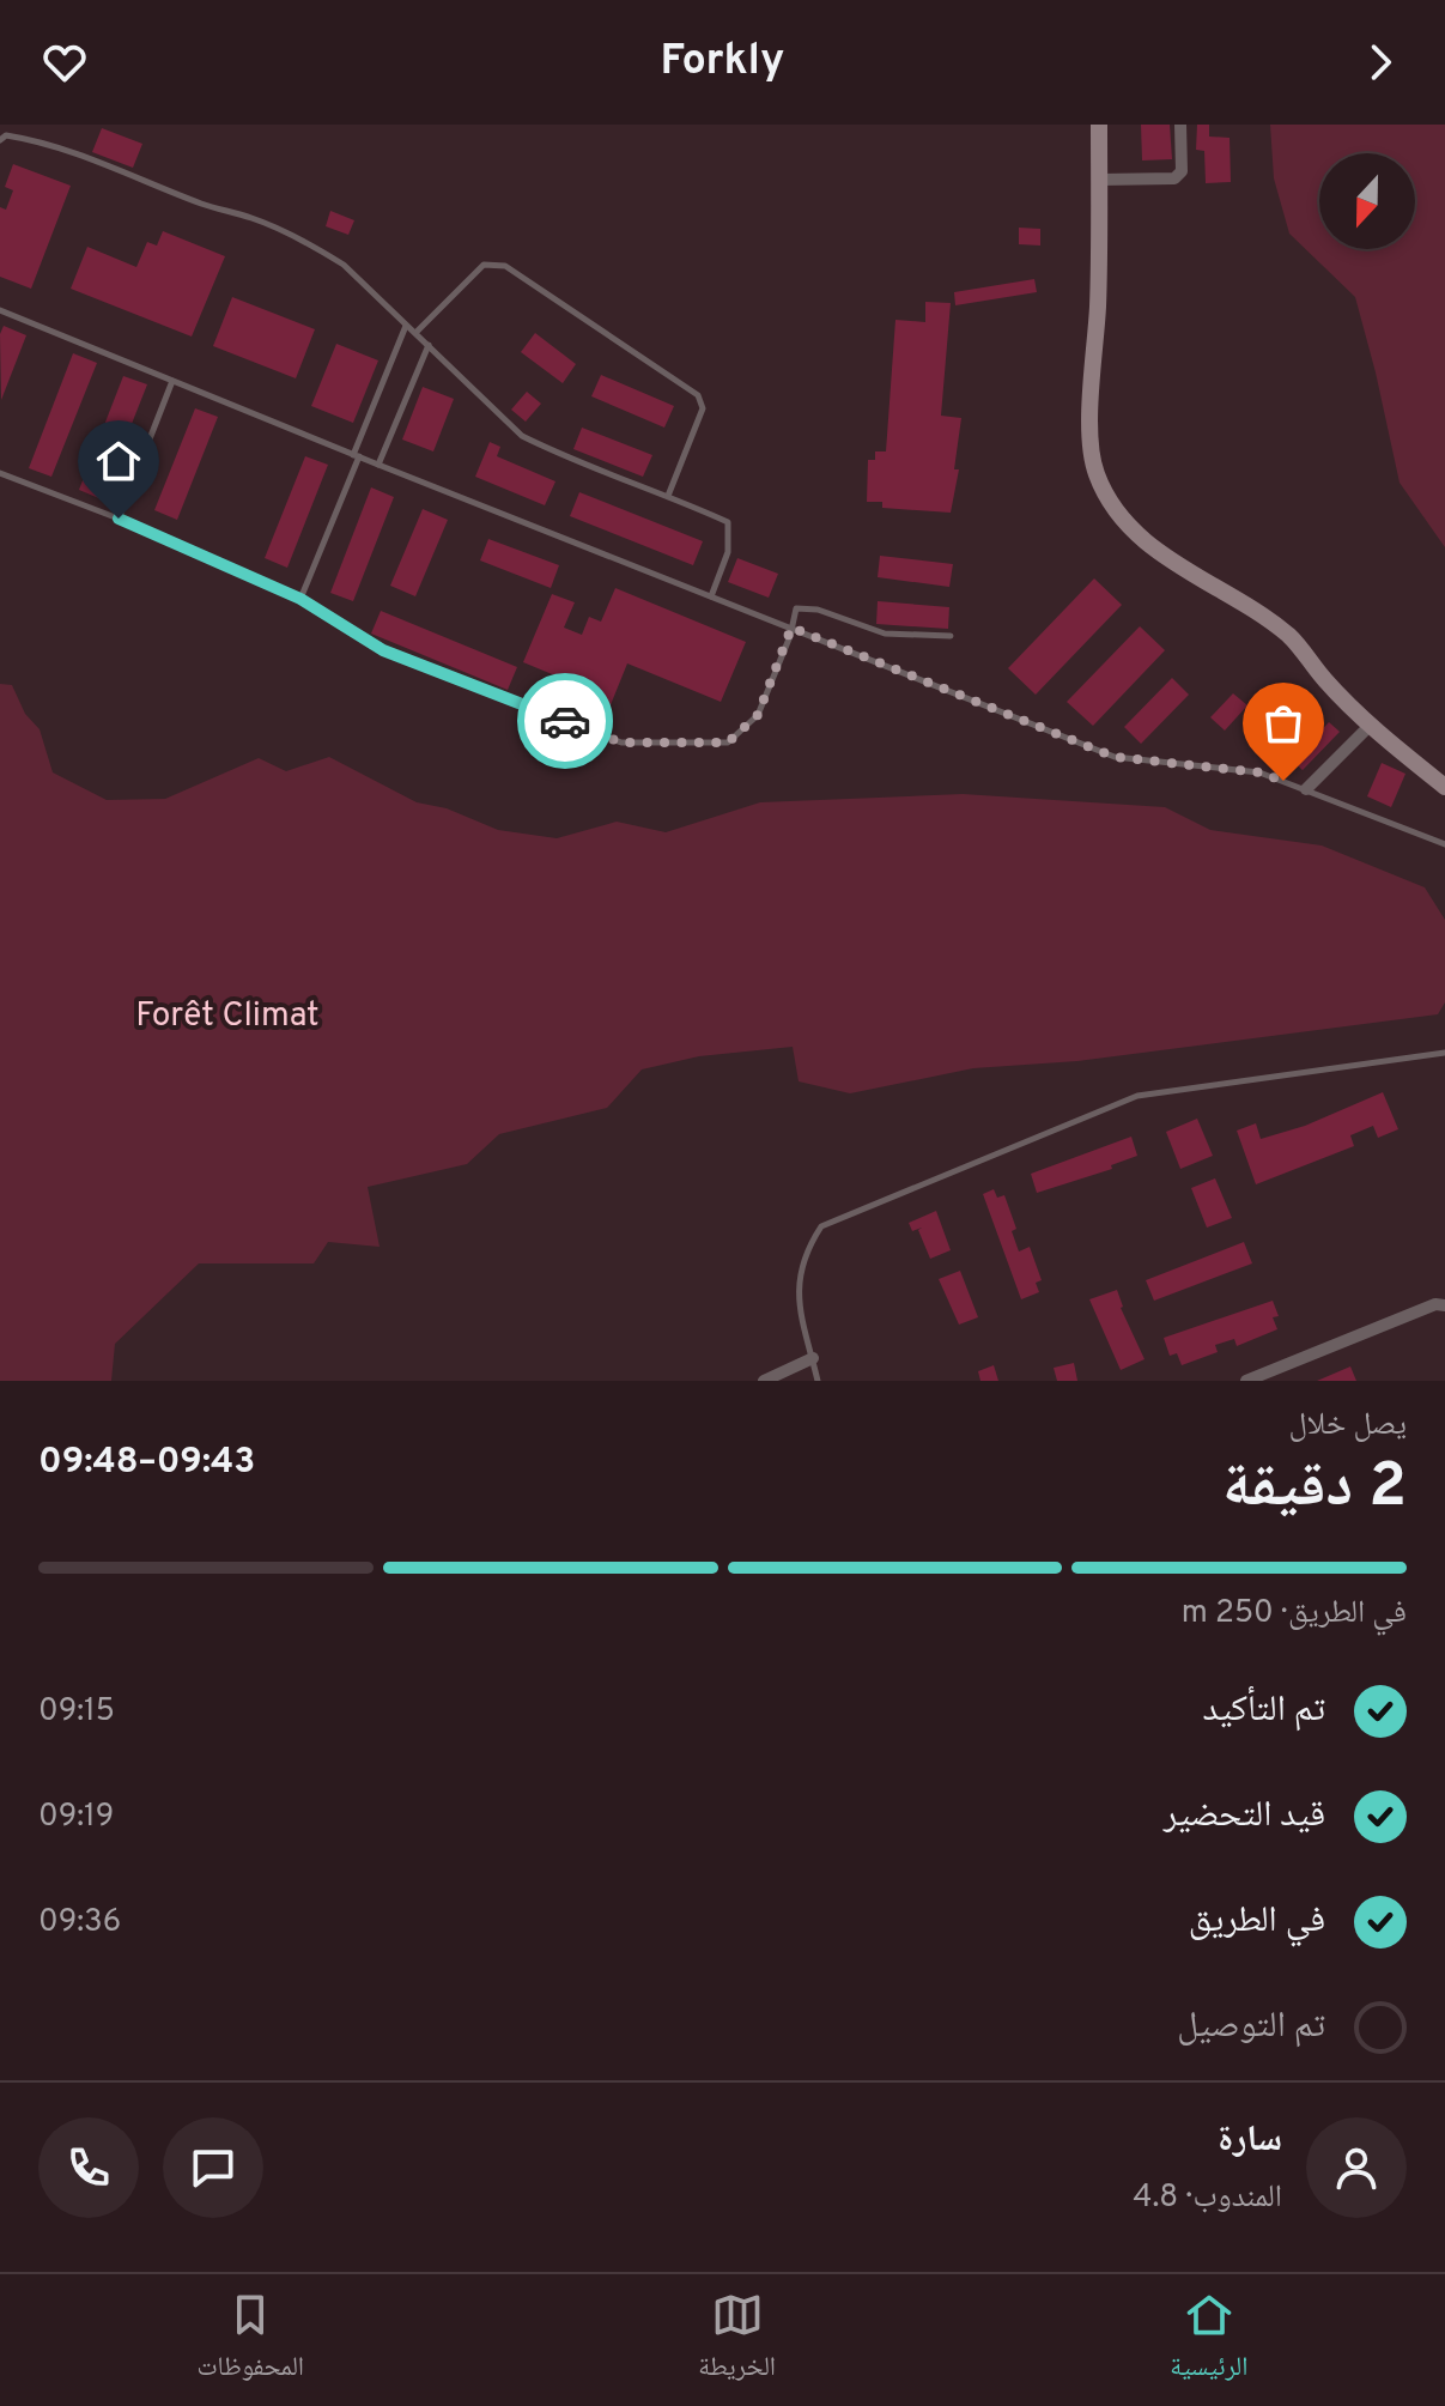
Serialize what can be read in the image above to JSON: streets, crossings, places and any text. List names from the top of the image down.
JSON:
{
  "parks": ["Forêt Climat"],
  "north": "bottom",
  "page": {
    "header": "Forkly",
    "heading": ["2 دقيقة", "يصل خلال", "09:43–09:48"],
    "panel": ["سارة", "المندوب · 4.8"],
    "bar": "في الطريق · 250 m",
    "list": [
      ["تم التأكيد", "09:15"],
      ["قيد التحضير", "09:19"],
      ["في الطريق", "09:36"],
      "تم التوصيل"
    ],
    "tabs": ["الرئيسية", "الخريطة", "المحفوظات"]
  }
}
